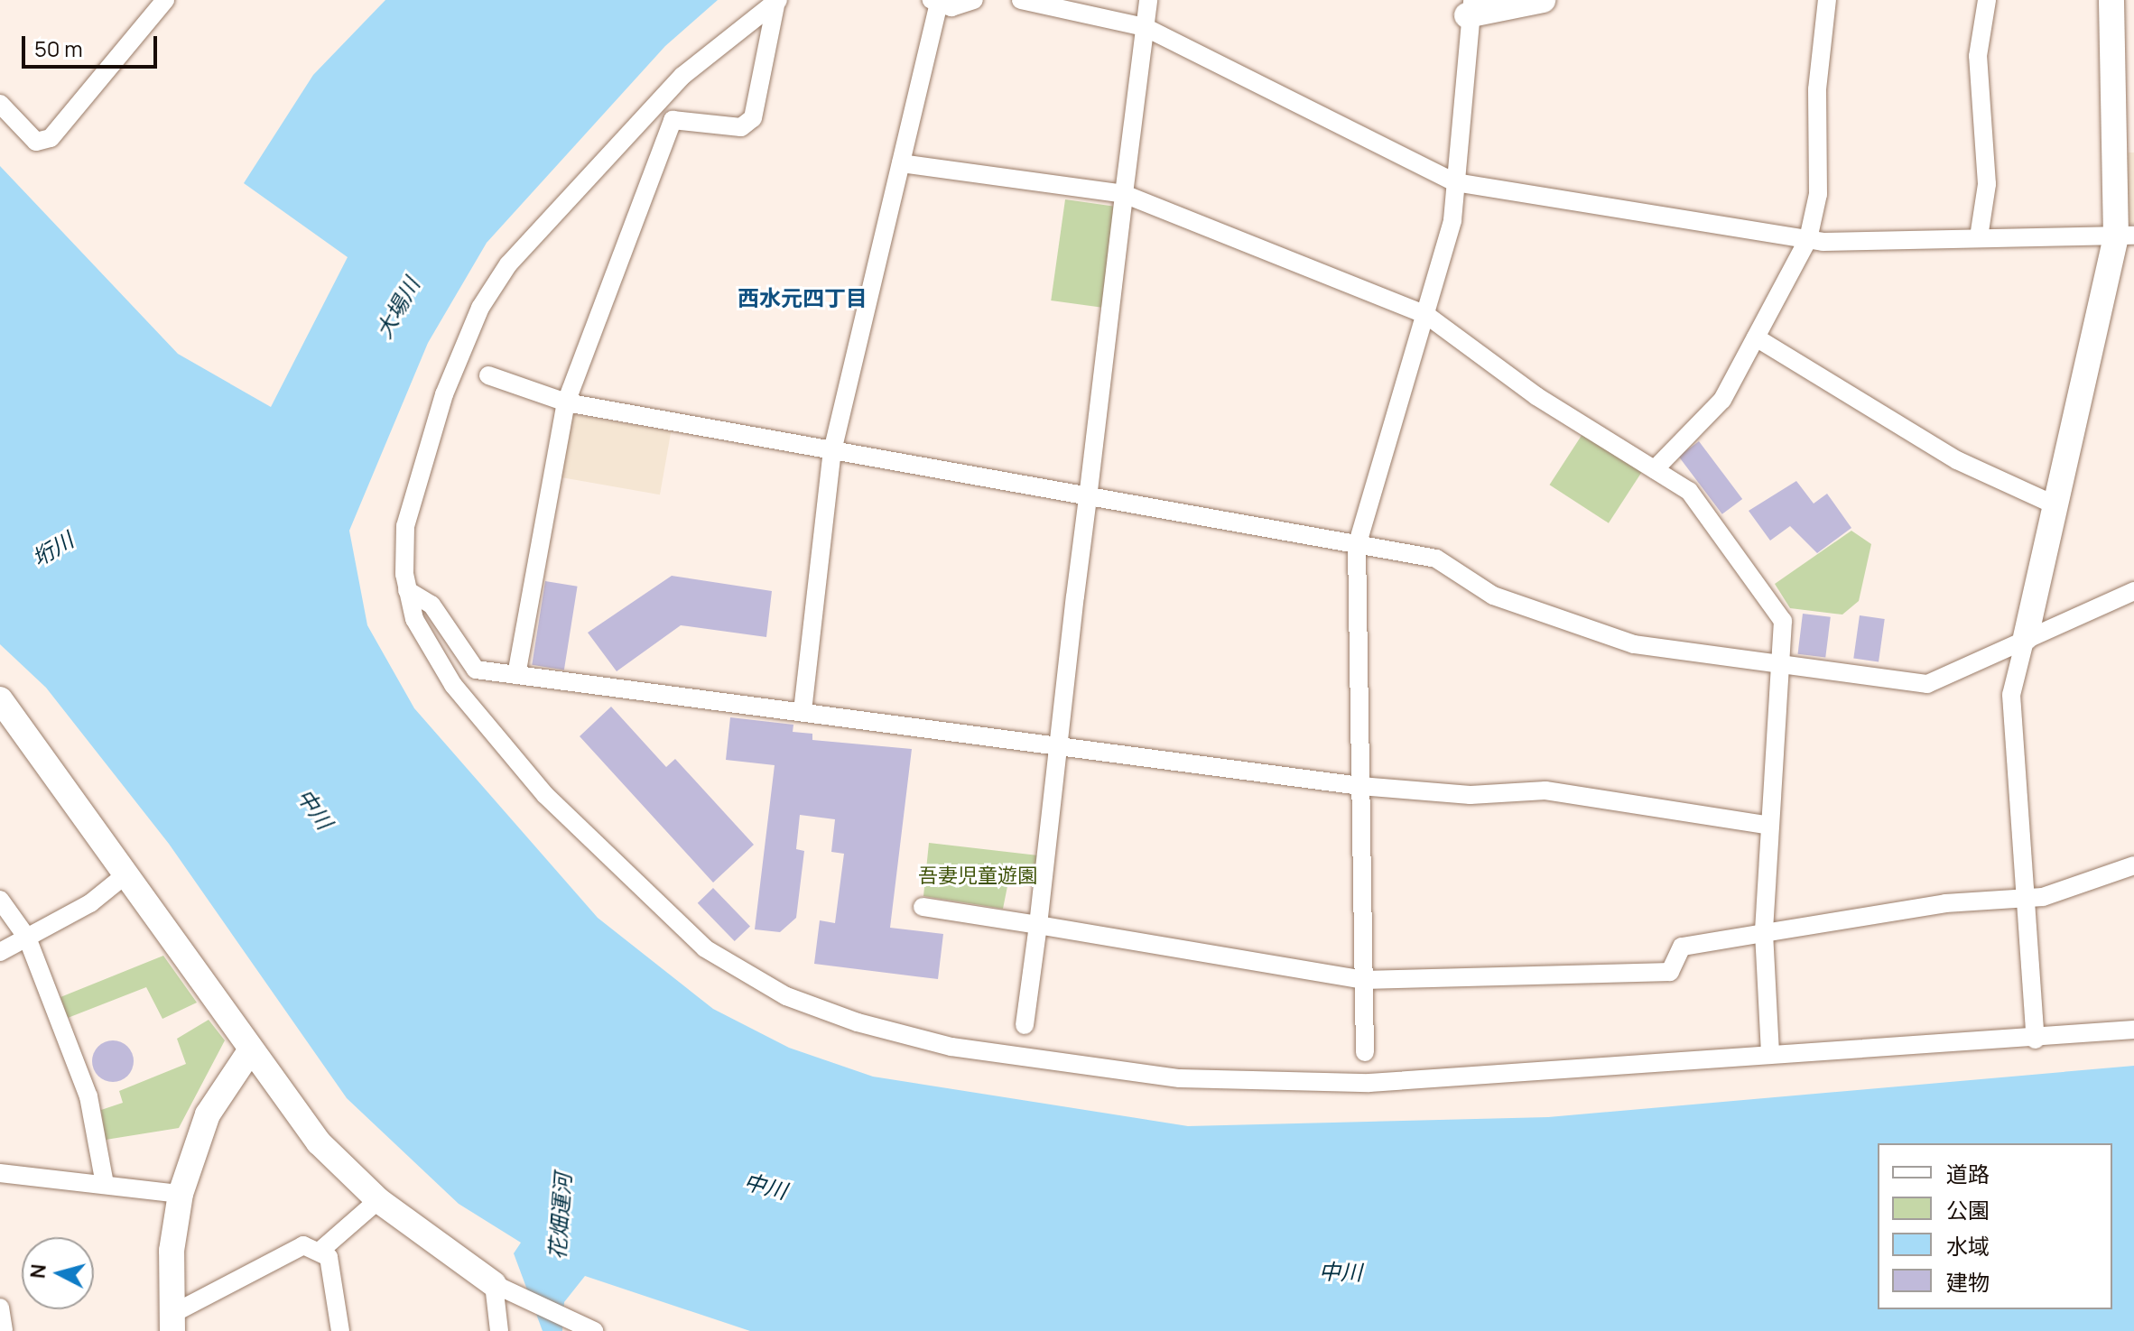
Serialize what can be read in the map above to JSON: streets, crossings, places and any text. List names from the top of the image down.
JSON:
{
  "districts": ["西水元四丁目"],
  "water": [
    "大場川",
    "垳川",
    "中川",
    "花畑運河"
  ],
  "parks": ["吾妻児童遊園"],
  "legend": [
    "道路",
    "公園",
    "水域",
    "建物"
  ],
  "scale_bar": "50 m",
  "north": "left"
}
